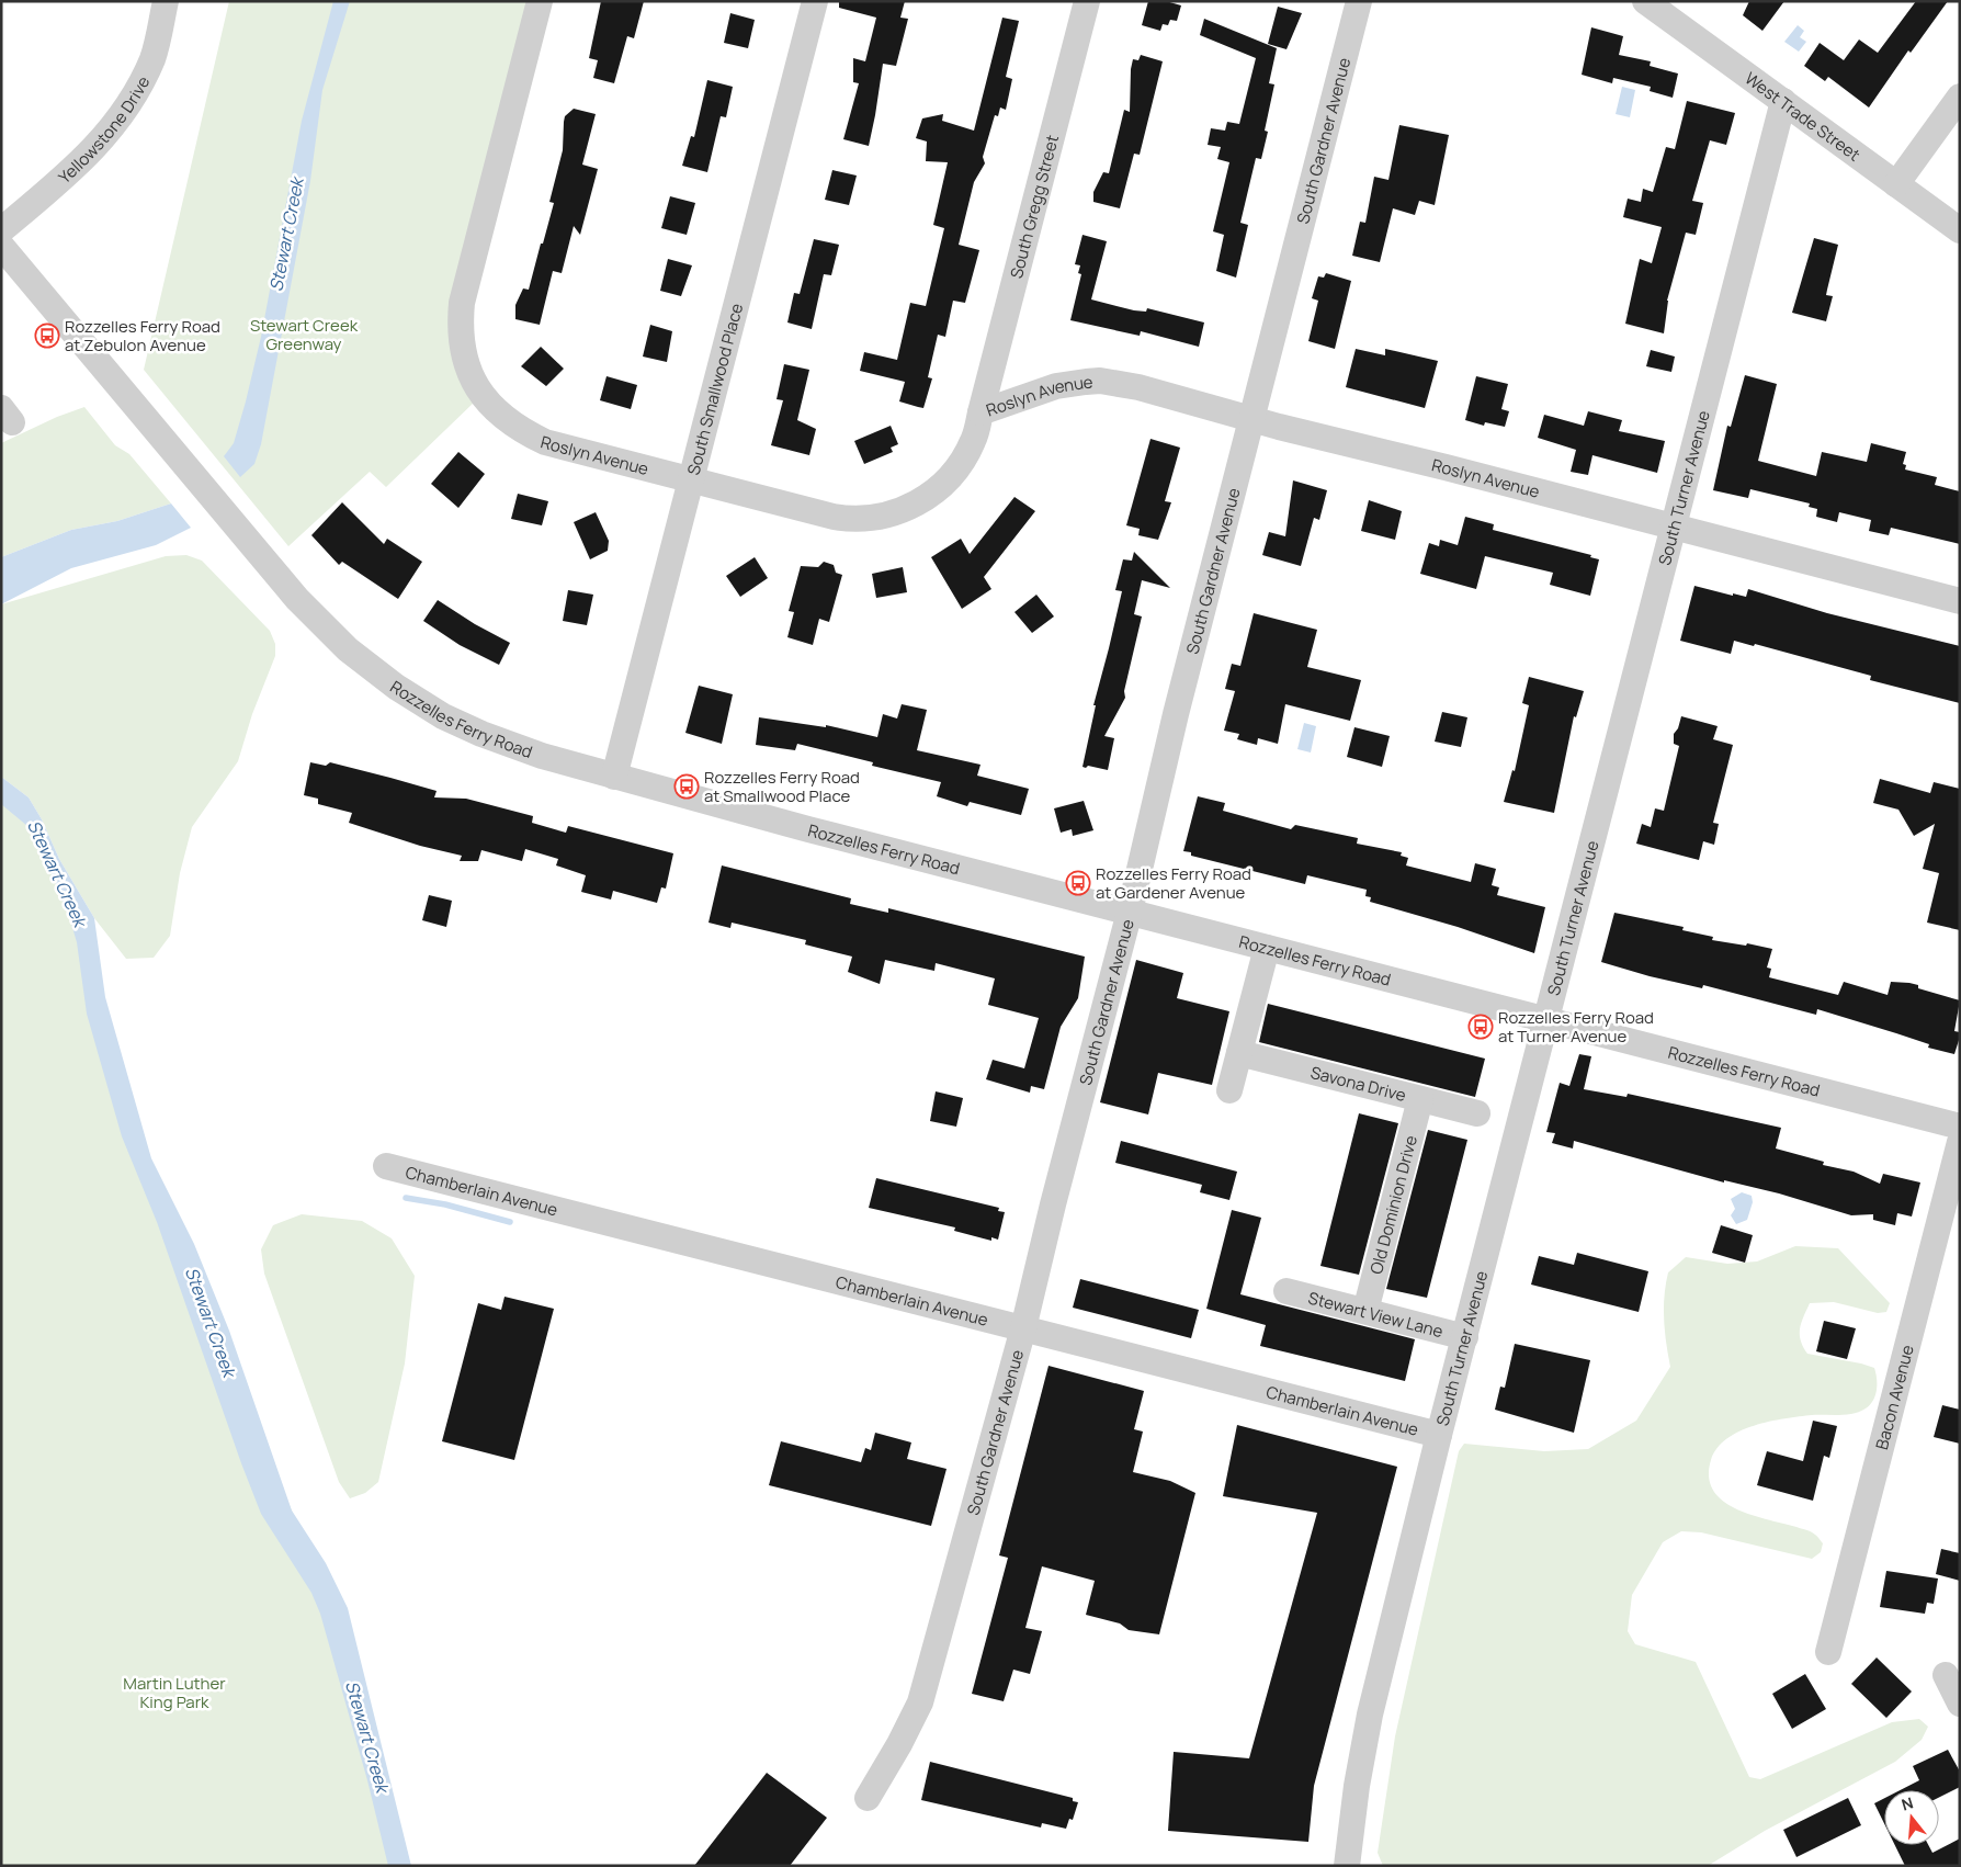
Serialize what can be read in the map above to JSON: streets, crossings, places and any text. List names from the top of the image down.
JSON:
{
  "streets": {
    "street": [
      "West Trade Street",
      "Yellowstone Drive",
      "South Gardner Avenue",
      "South Gregg Street",
      "South Smallwood Place",
      "Roslyn Avenue",
      "South Turner Avenue",
      "Rozzelles Ferry Road",
      "Savona Drive",
      "Chamberlain Avenue",
      "Old Dominion Drive",
      "Stewart View Lane",
      "Bacon Avenue"
    ]
  },
  "crossings": [
    ["West Trade Street", "South Turner Avenue"],
    ["South Gardner Avenue", "Roslyn Avenue"],
    ["South Gardner Avenue", "Rozzelles Ferry Road"],
    ["South Gardner Avenue", "Chamberlain Avenue"],
    ["South Gregg Street", "Roslyn Avenue"],
    ["South Smallwood Place", "Roslyn Avenue"],
    ["South Smallwood Place", "Rozzelles Ferry Road"],
    ["Roslyn Avenue", "South Turner Avenue"],
    ["South Turner Avenue", "Rozzelles Ferry Road"],
    ["South Turner Avenue", "Chamberlain Avenue"],
    ["South Turner Avenue", "Stewart View Lane"],
    ["Savona Drive", "Old Dominion Drive"],
    ["Old Dominion Drive", "Stewart View Lane"]
  ],
  "water": ["Stewart Creek"],
  "parks": ["Stewart Creek Greenway", "Martin Luther King Park"],
  "places": {
    "bus stop": [
      "Rozzelles Ferry Road at Zebulon Avenue",
      "Rozzelles Ferry Road at Smallwood Place",
      "Rozzelles Ferry Road at Gardener Avenue",
      "Rozzelles Ferry Road at Turner Avenue"
    ]
  },
  "north": "top"
}
